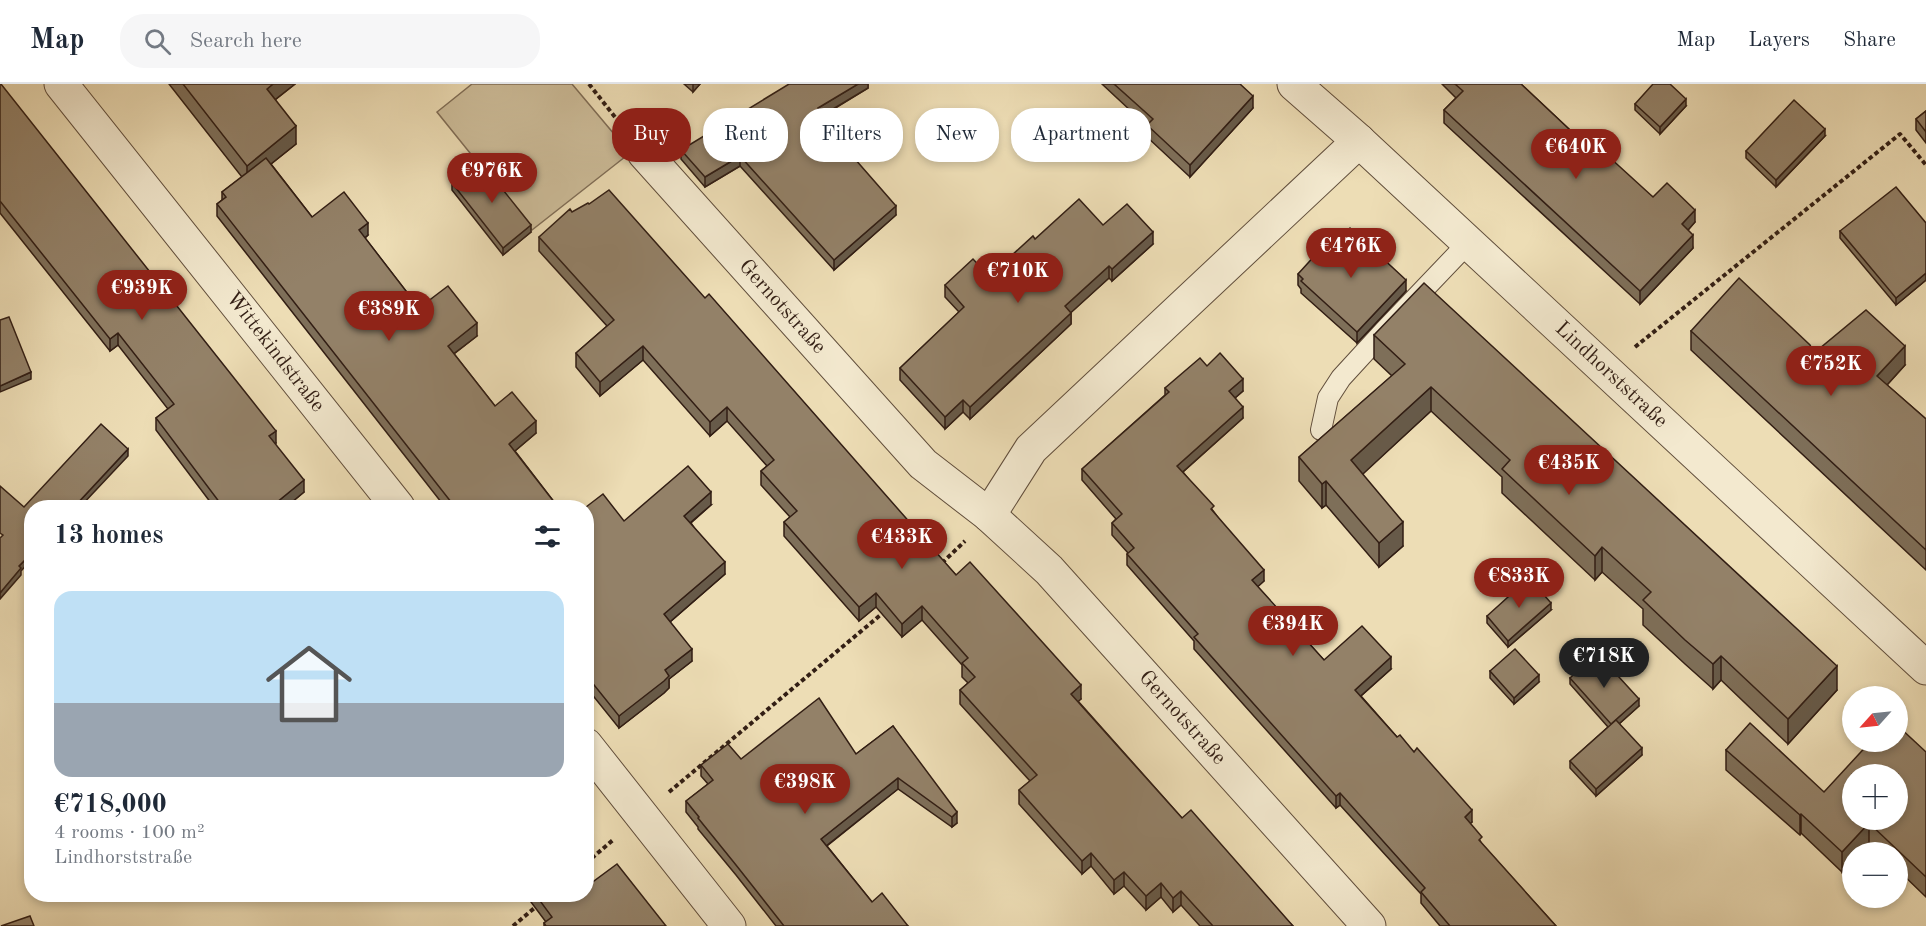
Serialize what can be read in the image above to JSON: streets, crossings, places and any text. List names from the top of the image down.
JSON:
{
  "streets": {
    "street": ["Gernotstraße", "Wittekindstraße", "Lindhorststraße"]
  },
  "north": "bottom left",
  "page": {
    "header": "Map",
    "search": "Search here",
    "nav": ["Map", "Layers", "Share"],
    "chip": [
      "Buy",
      "Rent",
      "Filters",
      "New",
      "Apartment"
    ],
    "price": [
      "€640K",
      "€976K",
      "€476K",
      "€710K",
      "€939K",
      "€389K",
      "€752K",
      "€435K",
      "€433K",
      "€833K",
      "€394K",
      "€718K",
      "€398K"
    ],
    "heading": "13 homes",
    "list": [
      {
        "name": "€718,000",
        "note": "4 rooms · 100 m² · Lindhorststraße"
      }
    ],
    "map_buttons": ["+", "−"]
  }
}
